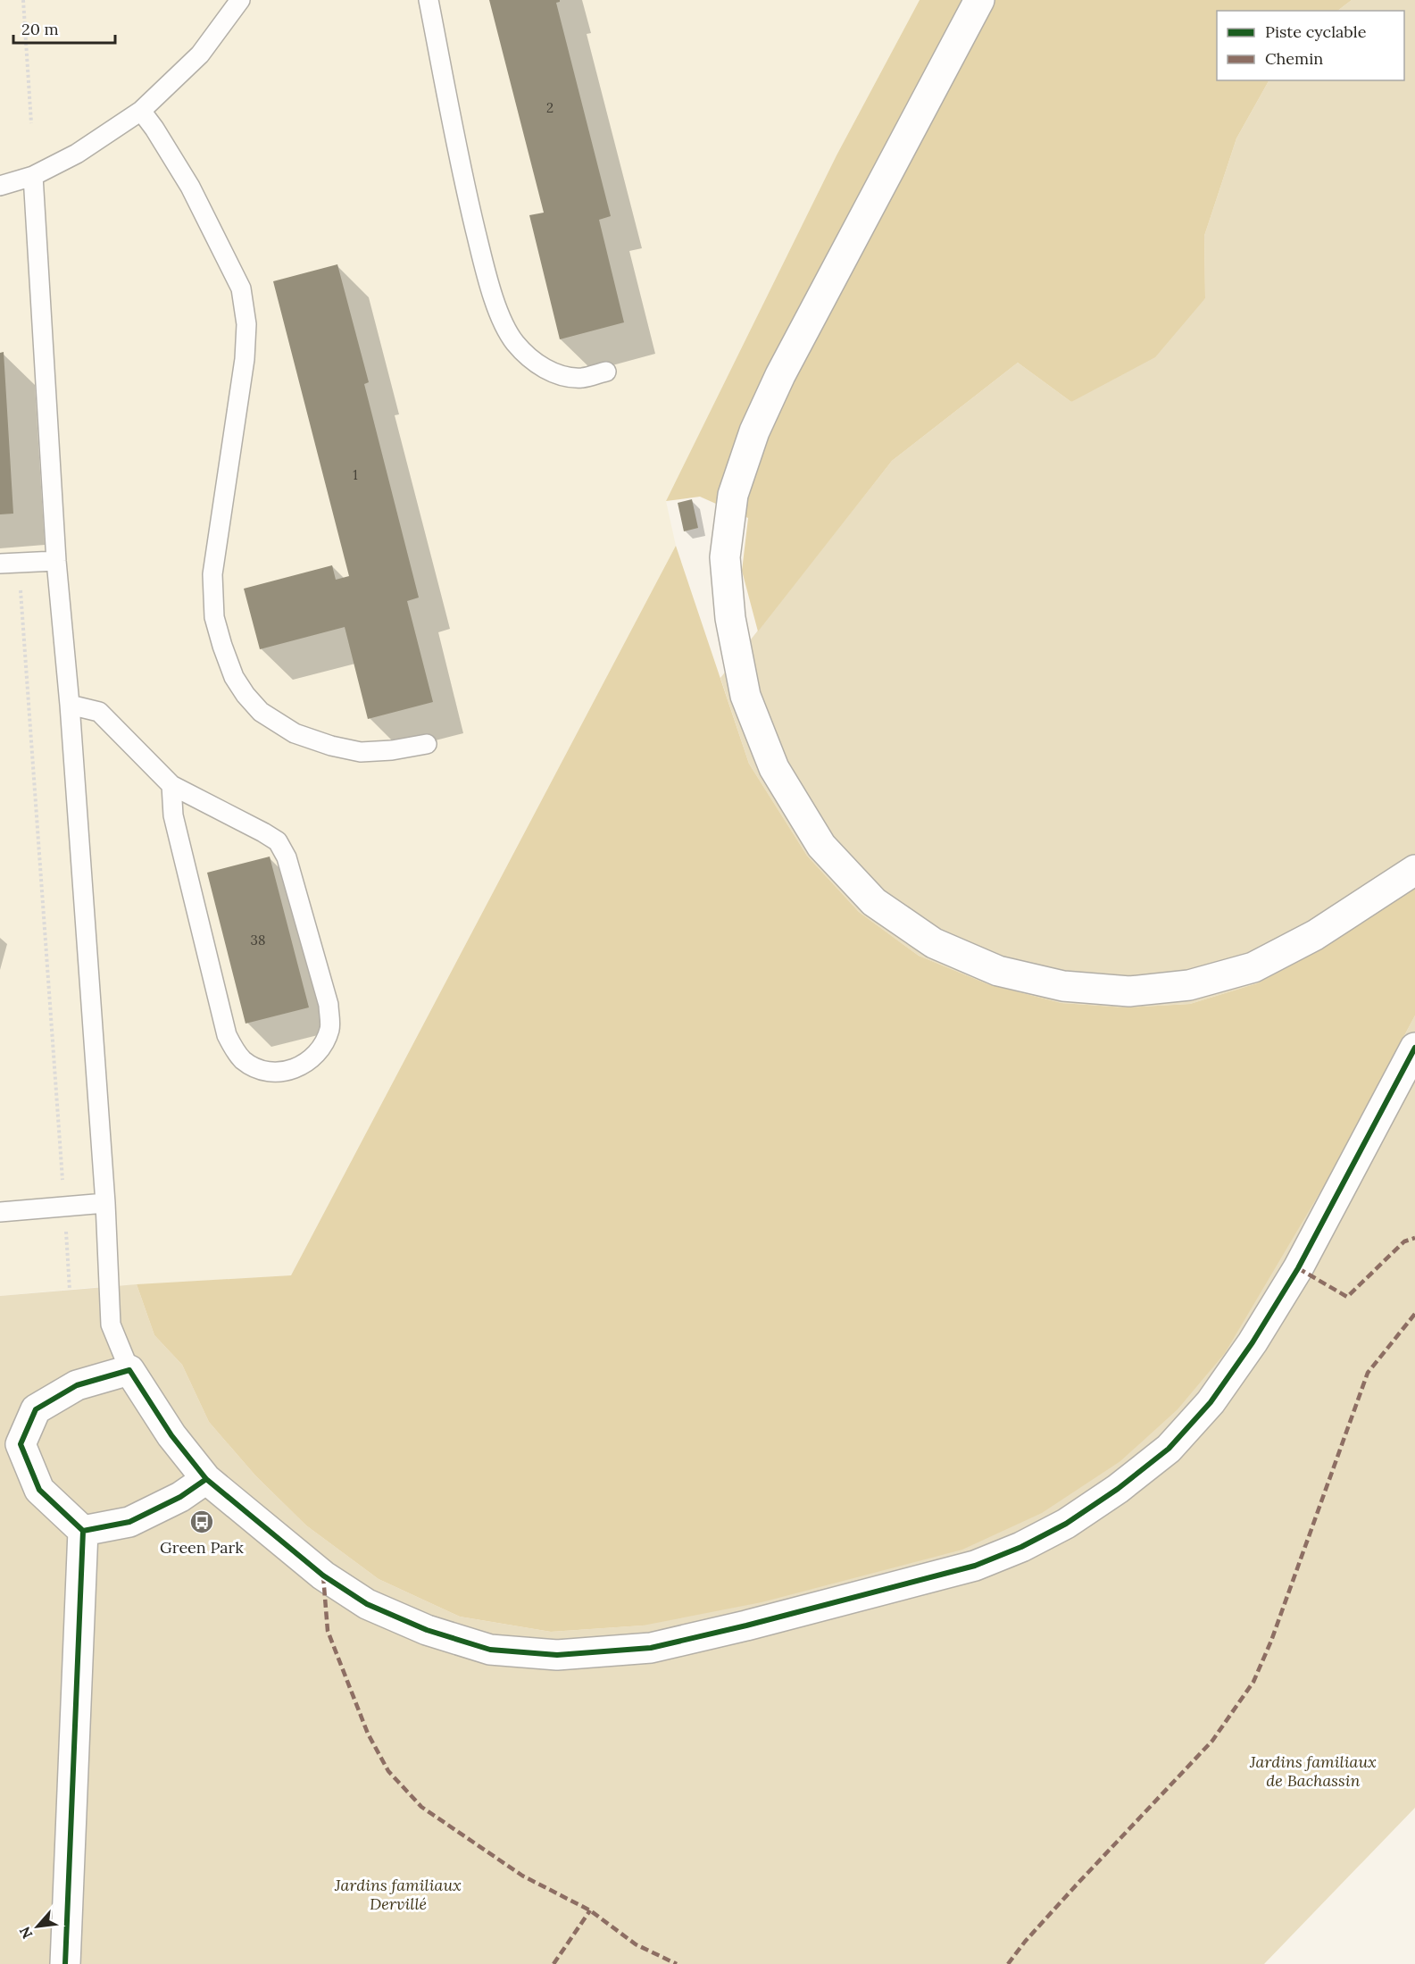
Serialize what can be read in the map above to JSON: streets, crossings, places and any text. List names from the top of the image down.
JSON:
{
  "parks": ["Jardins familiaux de Bachassin", "Jardins familiaux Dervillé"],
  "places": {
    "bus stop": ["Green Park"]
  },
  "house_numbers": ["2", "1", "38"],
  "legend": ["Piste cyclable", "Chemin"],
  "scale_bar": "20 m",
  "north": "bottom left"
}
